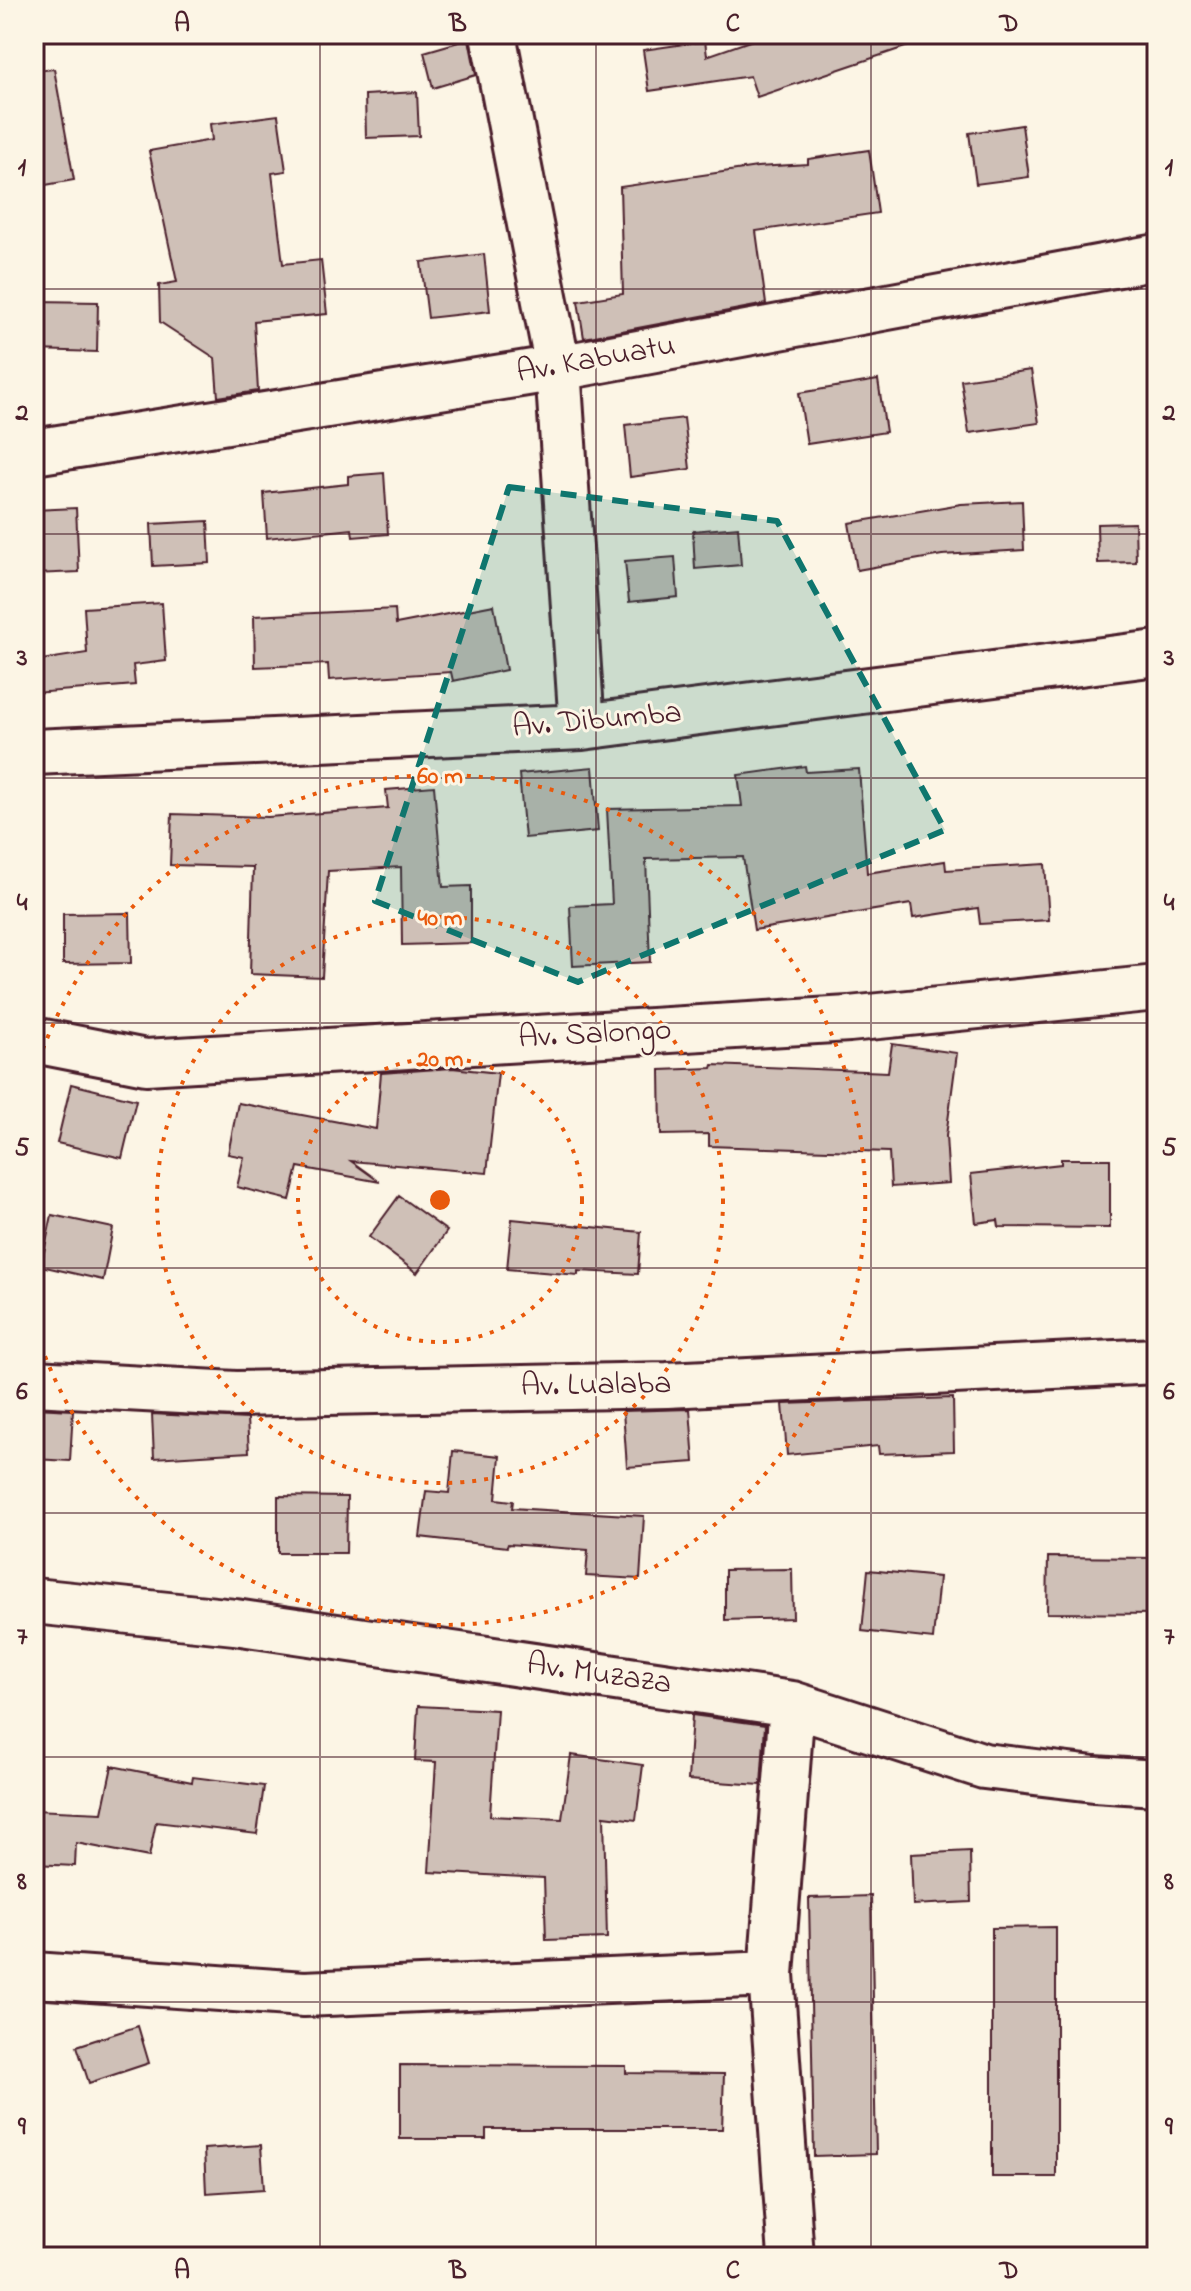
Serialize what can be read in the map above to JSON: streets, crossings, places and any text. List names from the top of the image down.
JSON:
{
  "streets": {
    "street": [
      "Av. Kabuatu",
      "Av. Dibumba",
      "Av. Salongo",
      "Av. Lualaba",
      "Av. Muzaza"
    ]
  },
  "grid": {
    "columns": [
      "A",
      "B",
      "C",
      "D"
    ],
    "rows": [
      "1",
      "2",
      "3",
      "4",
      "5",
      "6",
      "7",
      "8",
      "9"
    ]
  },
  "rings": ["60 m", "40 m", "20 m"]
}
